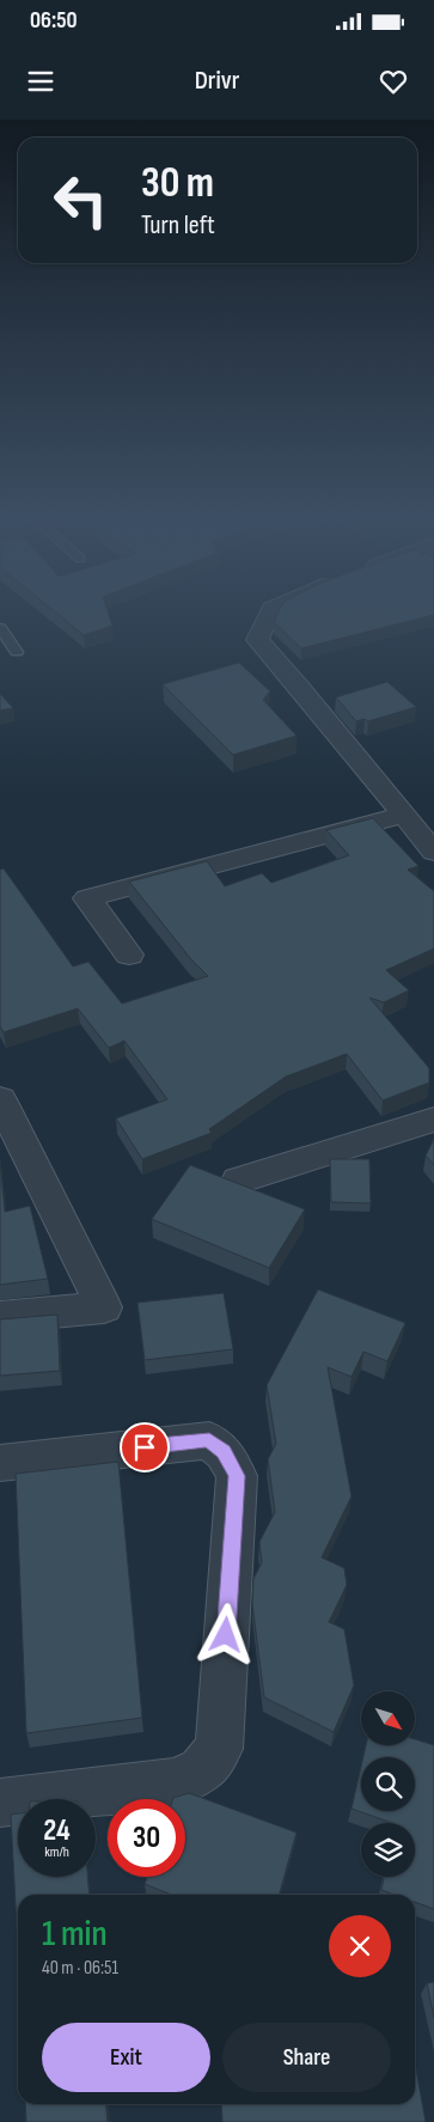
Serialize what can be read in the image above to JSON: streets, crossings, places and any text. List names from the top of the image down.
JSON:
{
  "north": "bottom right",
  "page": {
    "status": "06:50",
    "header": "Drivr",
    "turn": ["30 m", "Turn left"],
    "speed": "24 km/h",
    "limit": "30",
    "heading": ["1 min", "40 m · 06:51"],
    "buttons": ["Exit", "Share"]
  }
}
